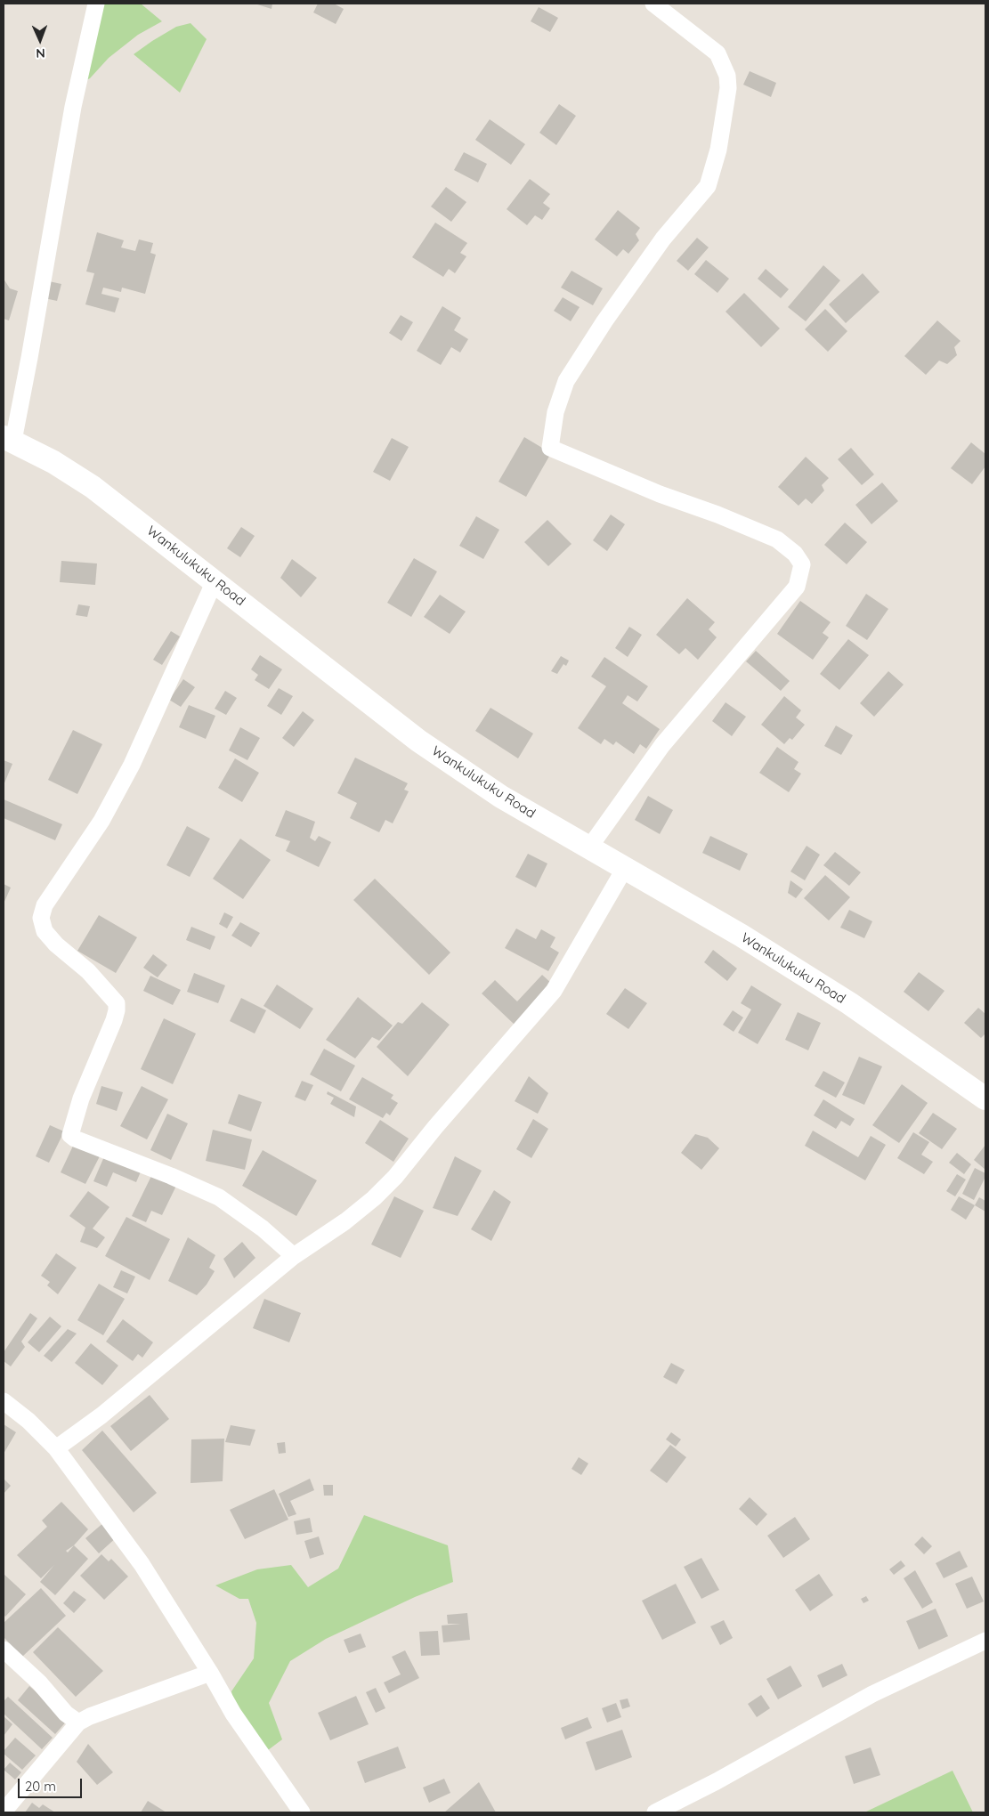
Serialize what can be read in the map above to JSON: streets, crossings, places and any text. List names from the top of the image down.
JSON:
{
  "streets": {
    "main road": ["Wankulukuku Road"]
  },
  "scale_bar": "20 m",
  "north": "bottom"
}
